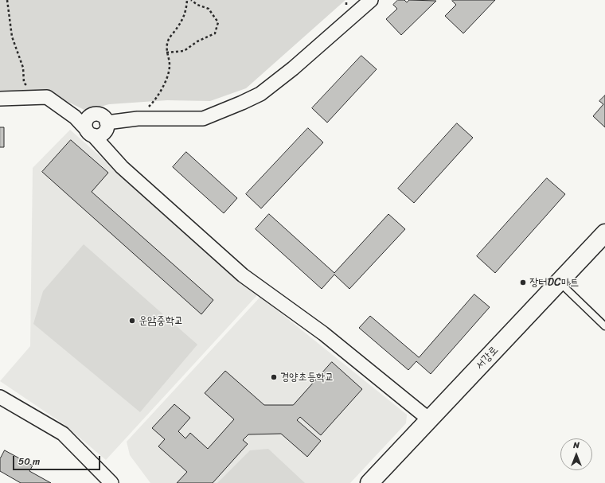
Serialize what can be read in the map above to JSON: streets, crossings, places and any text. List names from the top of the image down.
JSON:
{
  "streets": {
    "main road": ["서강로"]
  },
  "places": ["장터DC마트", "운암중학교", "경양초등학교"],
  "scale_bar": "50 m",
  "north": "top"
}
